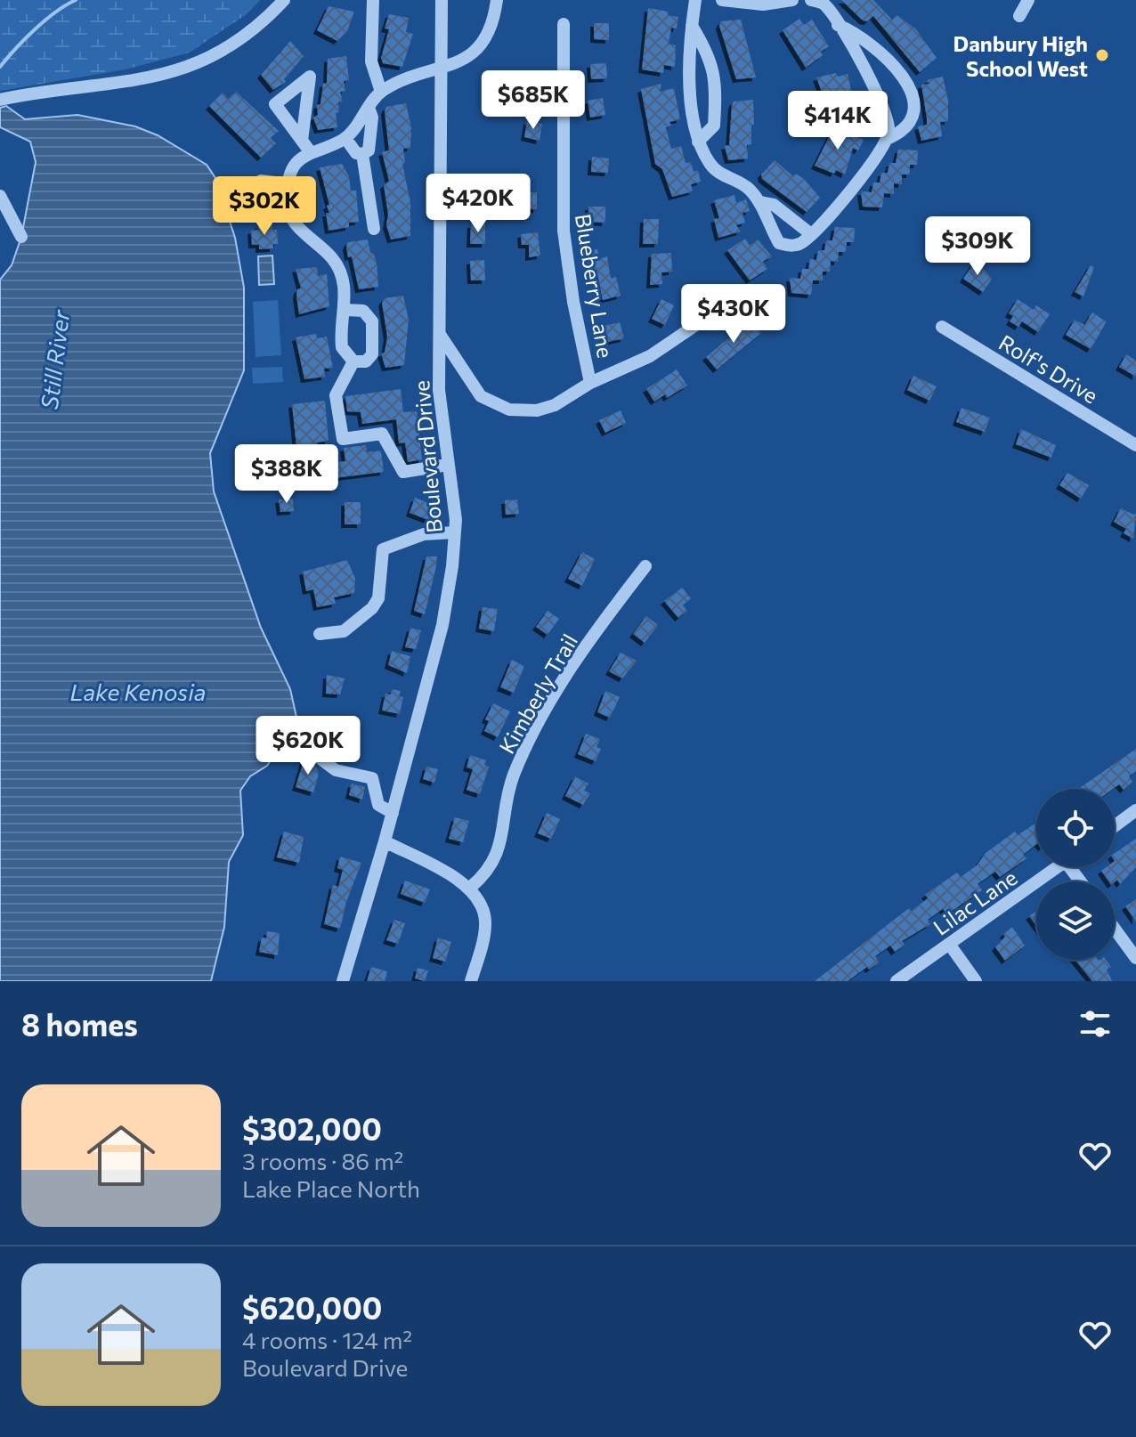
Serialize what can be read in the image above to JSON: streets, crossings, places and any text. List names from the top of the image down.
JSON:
{
  "streets": {
    "street": [
      "Blueberry Lane",
      "Rolf's Drive",
      "Boulevard Drive",
      "Kimberly Trail",
      "Lilac Lane"
    ]
  },
  "water": ["Still River", "Lake Kenosia"],
  "places": ["Danbury High School West"],
  "page": {
    "price": [
      "$685K",
      "$414K",
      "$420K",
      "$302K",
      "$309K",
      "$430K",
      "$388K",
      "$620K"
    ],
    "heading": "8 homes",
    "list": [
      {
        "name": "$302,000",
        "note": "3 rooms · 86 m² · Lake Place North"
      },
      {
        "name": "$620,000",
        "note": "4 rooms · 124 m² · Boulevard Drive"
      }
    ]
  }
}
